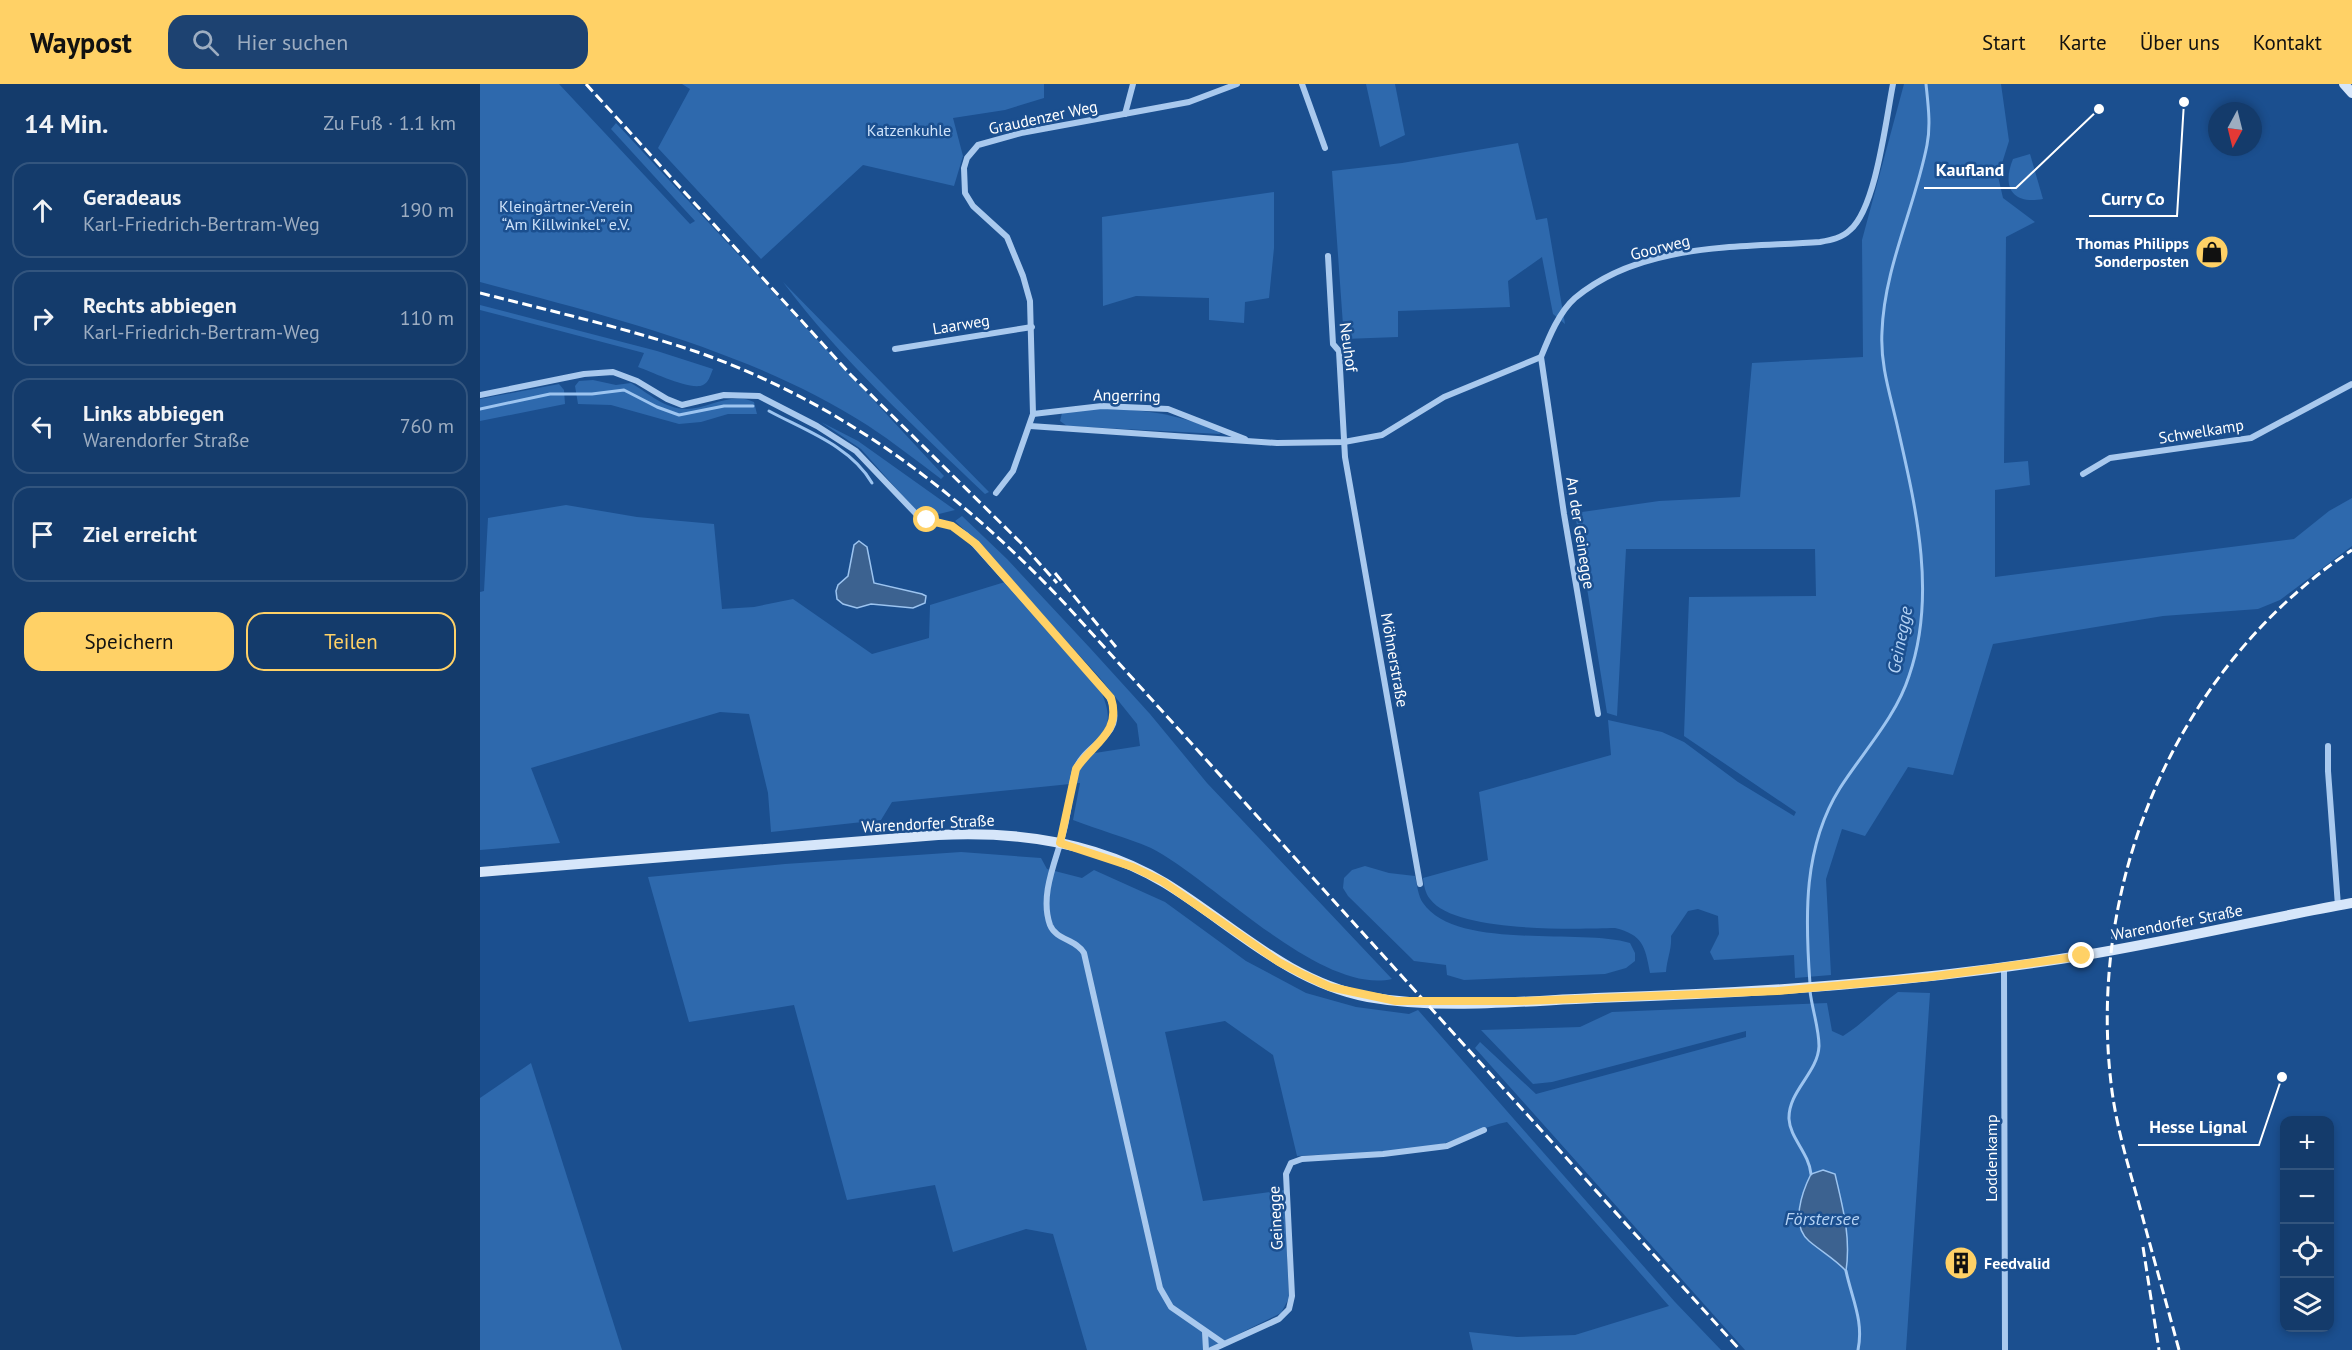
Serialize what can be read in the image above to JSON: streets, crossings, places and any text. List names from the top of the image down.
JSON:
{
  "streets": {
    "street": [
      "Graudenzer Weg",
      "Goorweg",
      "Laarweg",
      "Neuhof",
      "Angerring",
      "Schwelkamp",
      "An der Geinegge",
      "Möhnerstraße",
      "Warendorfer Straße",
      "Loddenkamp",
      "Geinegge"
    ]
  },
  "crossings": [
    ["Graudenzer Weg", "Laarweg"],
    ["Graudenzer Weg", "Angerring"],
    ["Goorweg", "An der Geinegge"],
    ["Neuhof", "Angerring"],
    ["Neuhof", "Möhnerstraße"],
    ["Angerring", "Möhnerstraße"],
    ["Warendorfer Straße", "Loddenkamp"]
  ],
  "water": ["Geinegge", "Förstersee"],
  "parks": ["Katzenkuhle", "Kleingärtner-Verein “Am Killwinkel” e.V."],
  "places": {
    "other": ["Curry Co", "Kaufland", "Hesse Lignal"],
    "shop": ["Thomas Philipps Sonderposten"],
    "building": ["Feedvalid"]
  },
  "north": "bottom",
  "page": {
    "header": "Waypost",
    "search": "Hier suchen",
    "nav": [
      "Start",
      "Karte",
      "Über uns",
      "Kontakt"
    ],
    "heading": ["14 Min.", "Zu Fuß · 1.1 km"],
    "list": [
      ["Geradeaus", "Karl-Friedrich-Bertram-Weg", "190 m"],
      ["Rechts abbiegen", "Karl-Friedrich-Bertram-Weg", "110 m"],
      ["Links abbiegen", "Warendorfer Straße", "760 m"],
      "Ziel erreicht"
    ],
    "buttons": ["Speichern", "Teilen"],
    "map_buttons": ["+", "−"]
  }
}
